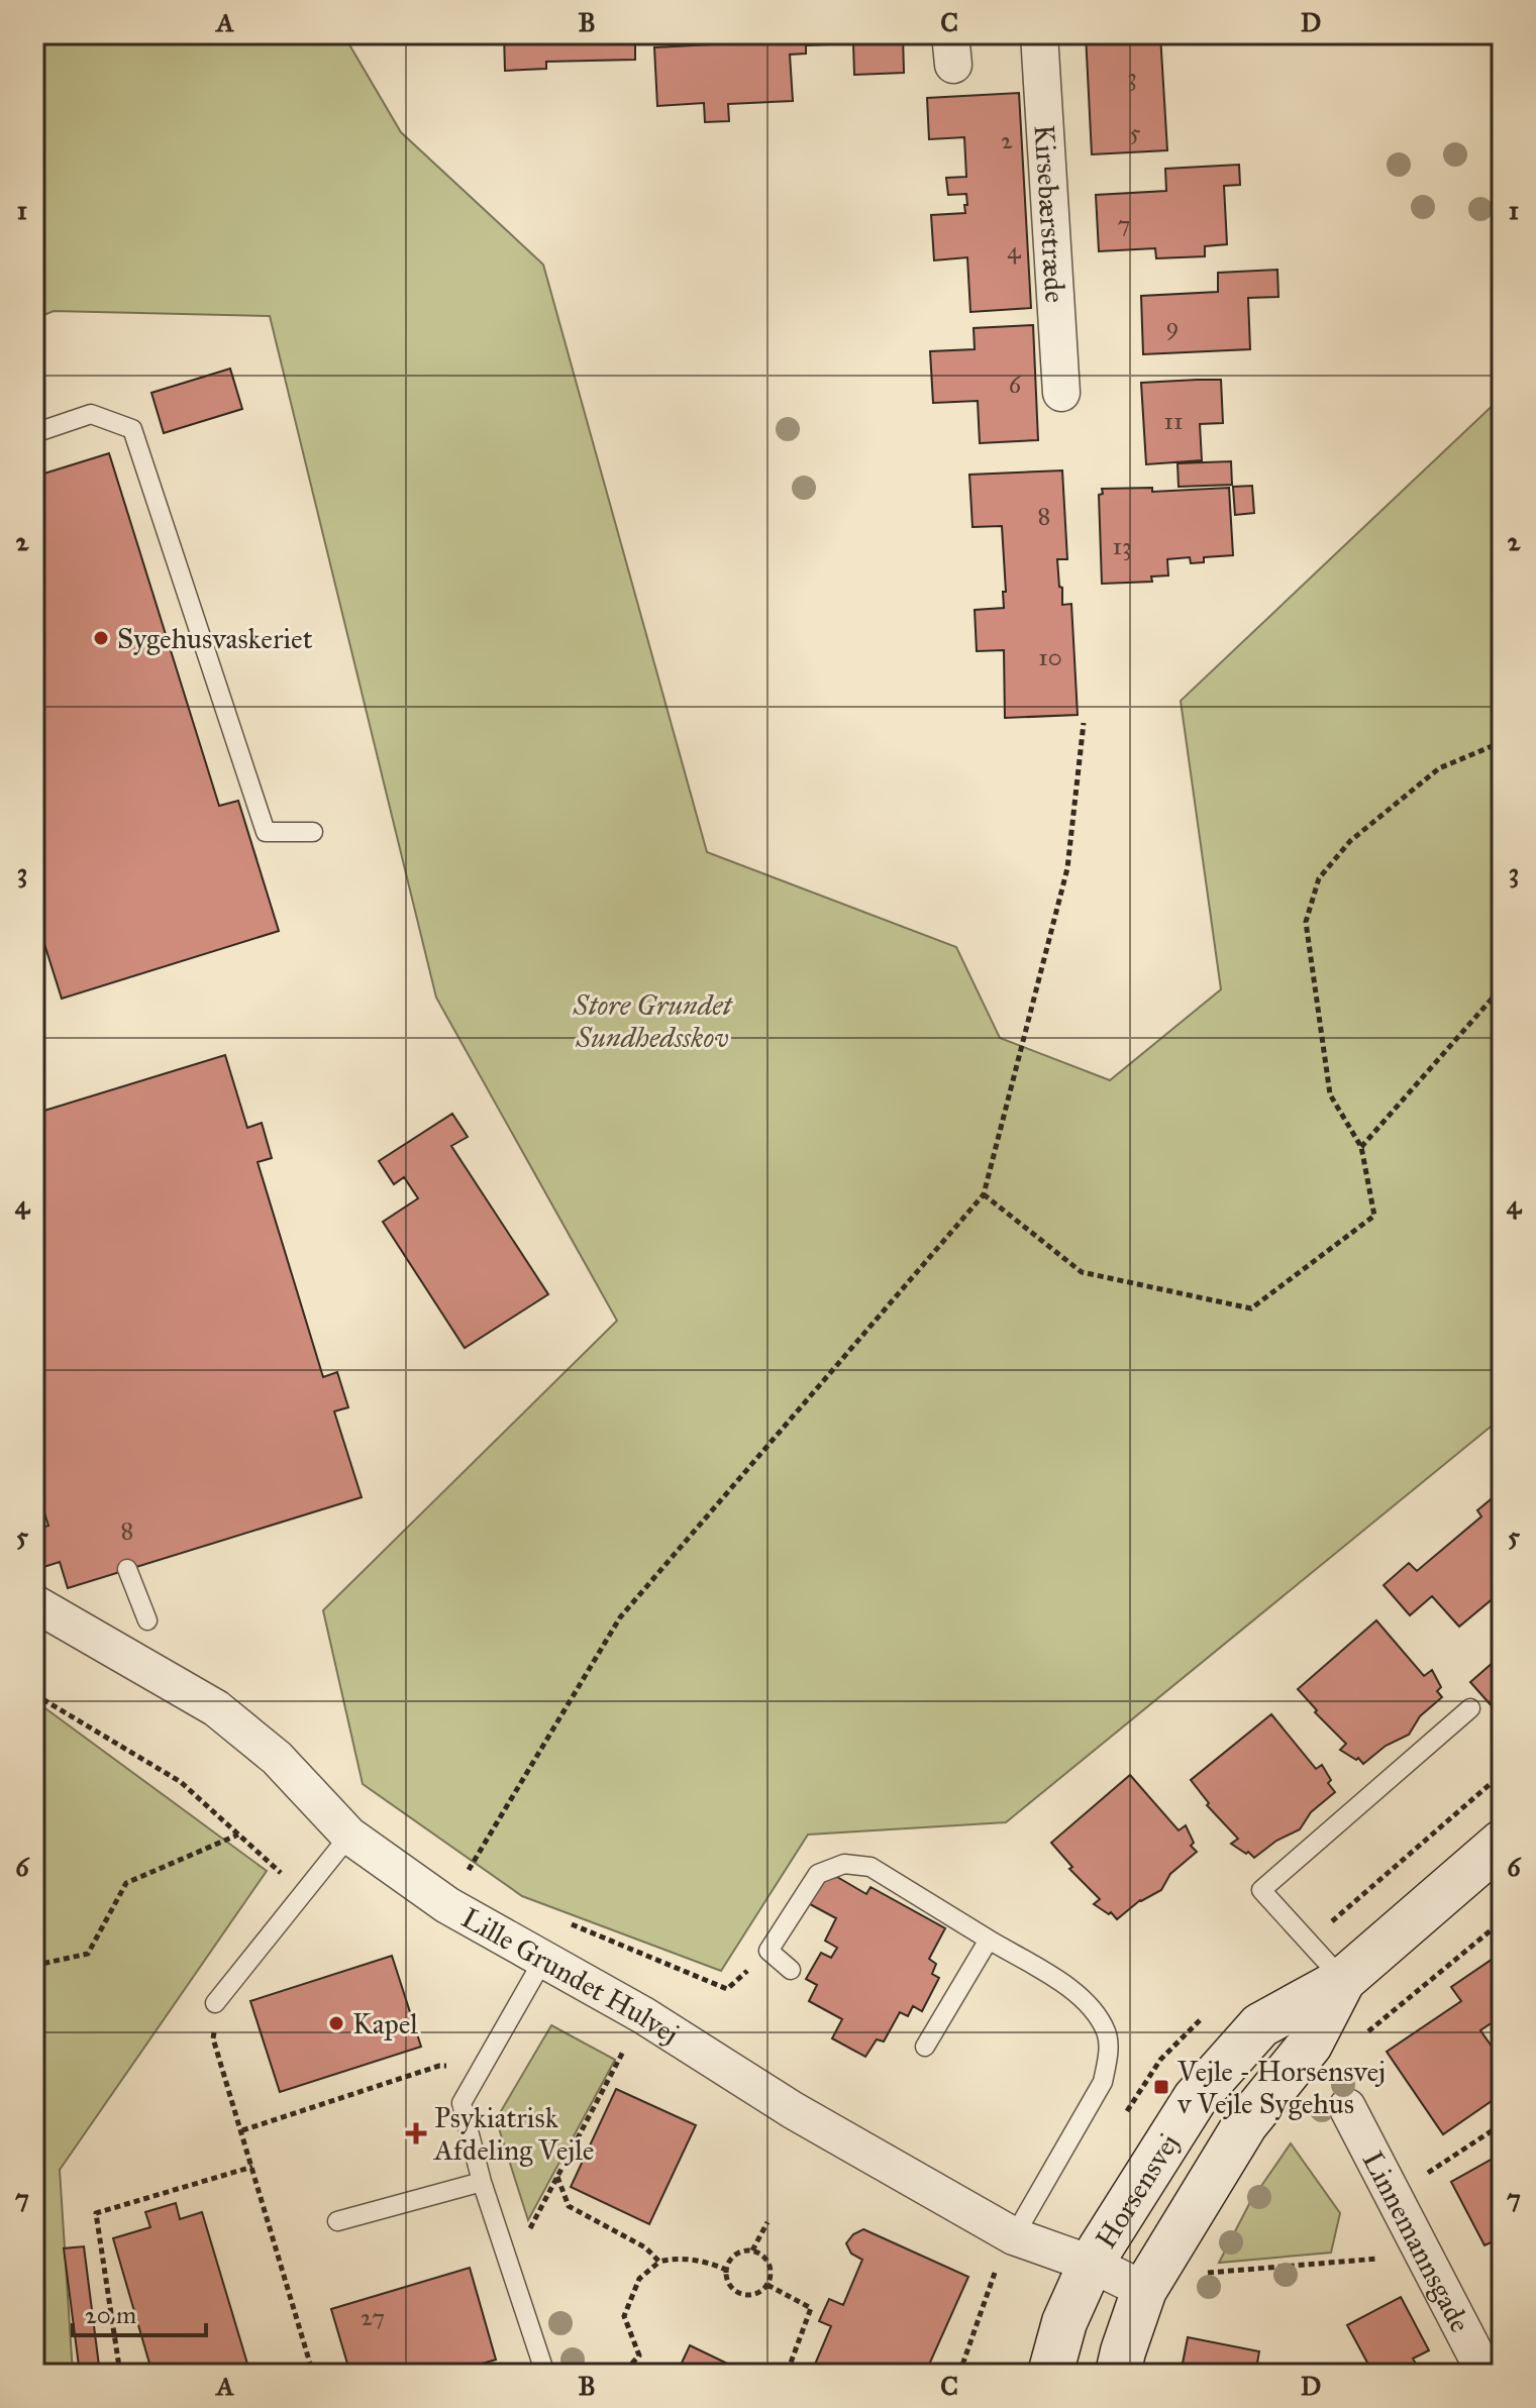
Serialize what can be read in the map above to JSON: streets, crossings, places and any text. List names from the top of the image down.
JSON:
{
  "streets": {
    "main road": ["Horsensvej"],
    "street": ["Kirsebærstræde", "Lille Grundet Hulvej", "Linnemannsgade"]
  },
  "crossings": [
    ["Lille Grundet Hulvej", "Horsensvej"]
  ],
  "parks": ["Store Grundet Sundhedsskov"],
  "places": {
    "other": ["Sygehusvaskeriet", "Kapel"],
    "transit": ["Vejle - Horsensvej v Vejle Sygehus"],
    "health": ["Psykiatrisk Afdeling Vejle"]
  },
  "house_numbers": [
    "3",
    "5",
    "2",
    "7",
    "4",
    "9",
    "6",
    "11",
    "8",
    "13",
    "10",
    "8",
    "27"
  ],
  "scale_bar": "20 m",
  "grid": {
    "columns": [
      "A",
      "B",
      "C",
      "D"
    ],
    "rows": [
      "1",
      "2",
      "3",
      "4",
      "5",
      "6",
      "7"
    ]
  }
}
